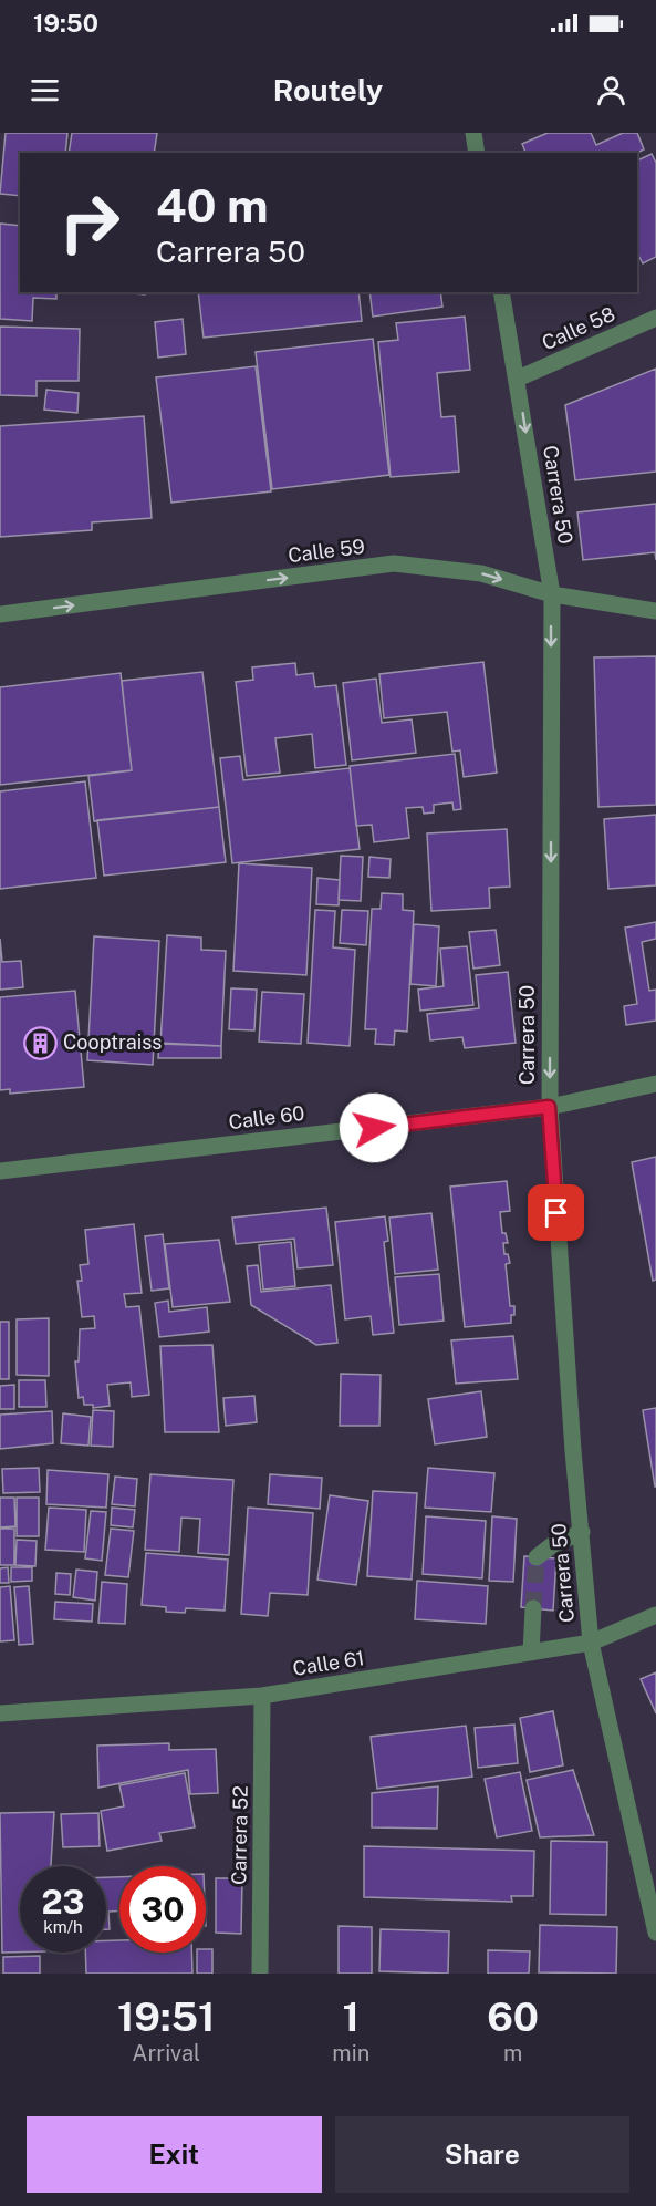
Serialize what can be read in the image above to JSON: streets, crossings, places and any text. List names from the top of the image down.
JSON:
{
  "streets": {
    "street": [
      "Calle 58",
      "Carrera 50",
      "Calle 59",
      "Calle 60",
      "Calle 61",
      "Carrera 52"
    ]
  },
  "crossings": [
    ["Calle 58", "Carrera 50"],
    ["Carrera 50", "Calle 59"],
    ["Carrera 50", "Calle 60"],
    ["Carrera 50", "Calle 61"],
    ["Calle 61", "Carrera 52"]
  ],
  "one_way": ["Carrera 50", "Calle 59"],
  "places": {
    "building": ["Cooptraiss"]
  },
  "page": {
    "status": "19:50",
    "header": "Routely",
    "turn": ["40 m", "Carrera 50"],
    "speed": "23 km/h",
    "limit": "30",
    "eta": [
      "19:51",
      "Arrival",
      "1",
      "min",
      "60",
      "m"
    ],
    "buttons": ["Exit", "Share"]
  }
}
